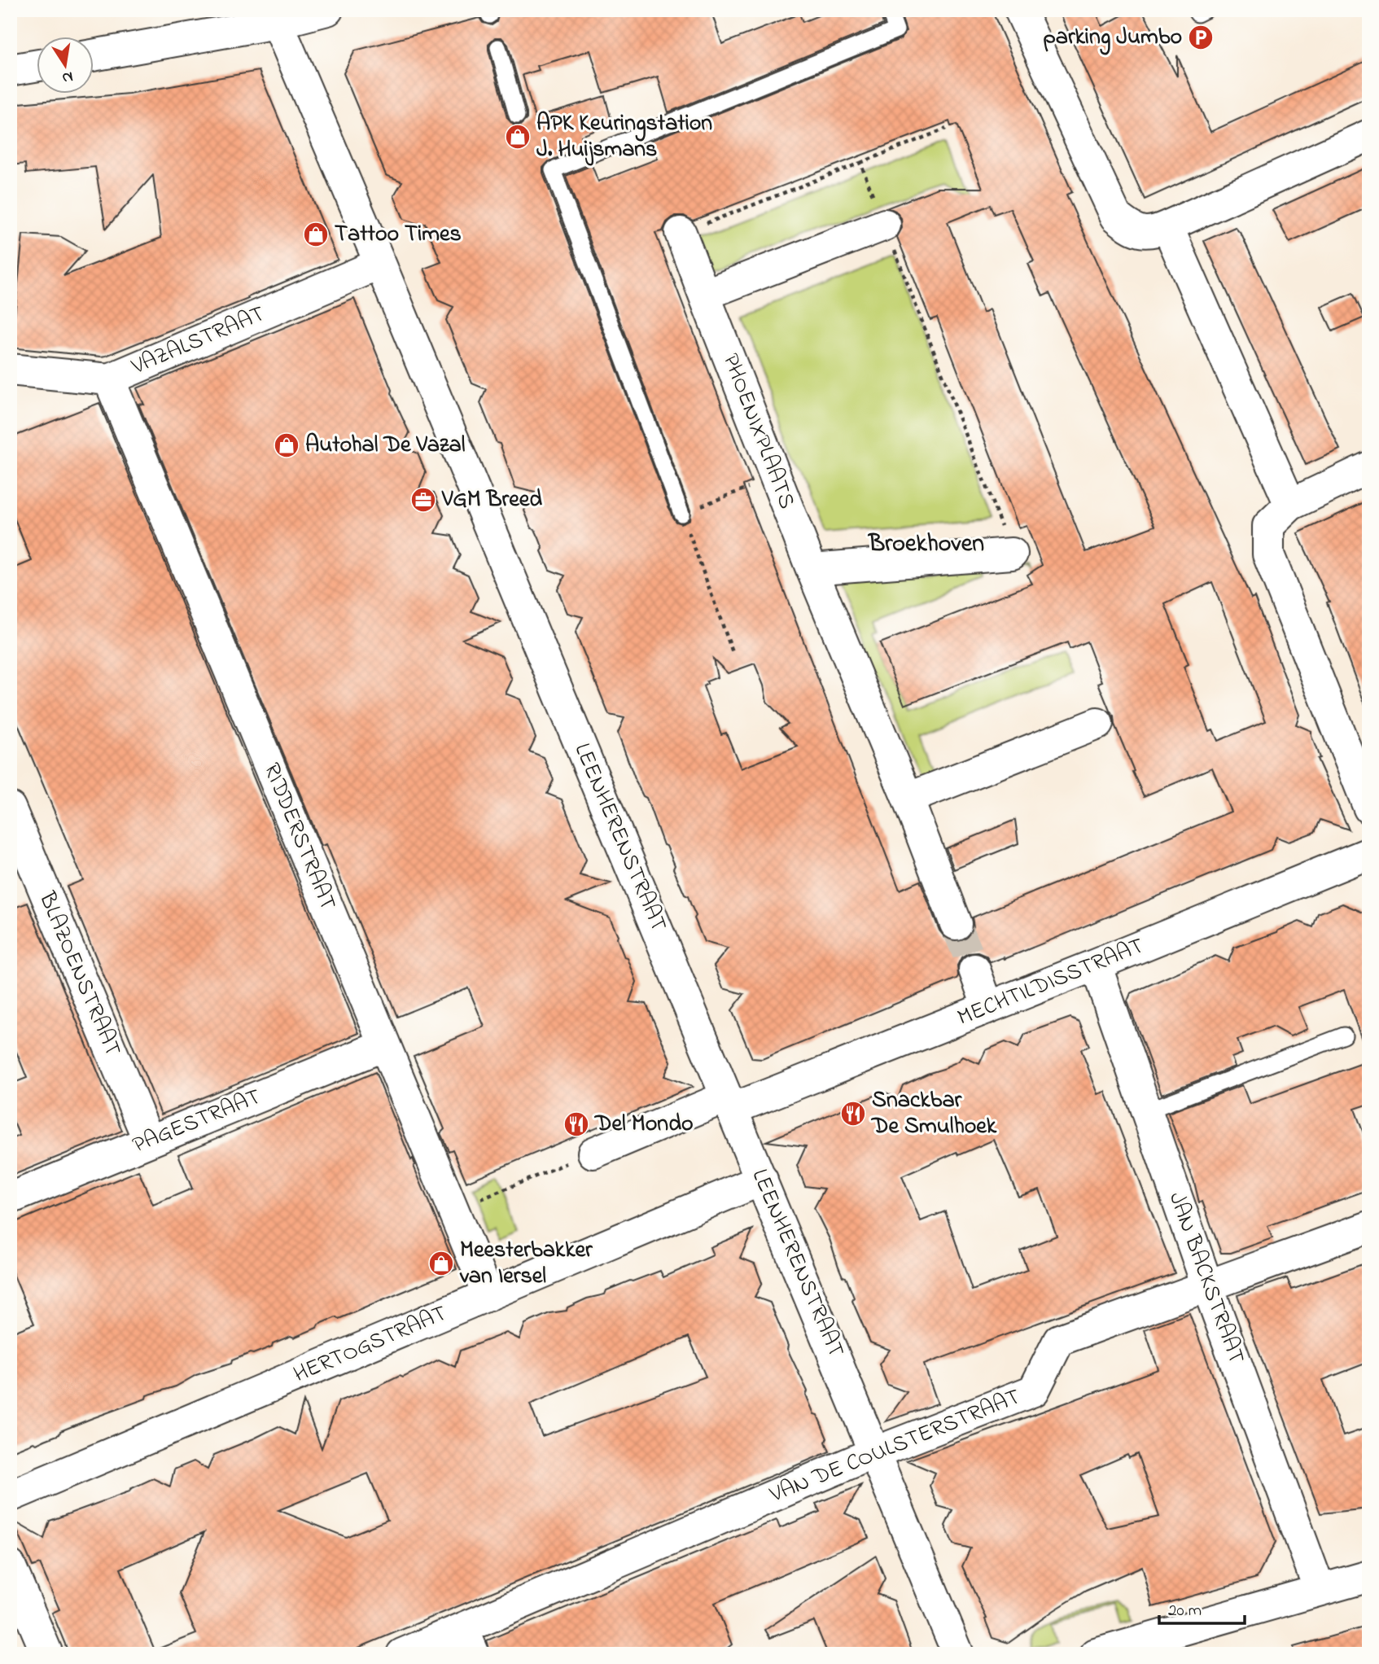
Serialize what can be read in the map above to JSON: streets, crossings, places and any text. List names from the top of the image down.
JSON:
{
  "streets": {
    "street": [
      "VAZALSTRAAT",
      "PHOENIXPLAATS",
      "RIDDERSTRAAT",
      "LEENHERENSTRAAT",
      "BLAZOENSTRAAT",
      "MECHTILDISSTRAAT",
      "PAGESTRAAT",
      "JAN BACKSTRAAT",
      "HERTOGSTRAAT",
      "VAN DE COULSTERSTRAAT"
    ]
  },
  "crossings": [
    ["VAZALSTRAAT", "RIDDERSTRAAT"],
    ["VAZALSTRAAT", "LEENHERENSTRAAT"],
    ["RIDDERSTRAAT", "PAGESTRAAT"],
    ["RIDDERSTRAAT", "HERTOGSTRAAT"],
    ["LEENHERENSTRAAT", "MECHTILDISSTRAAT"],
    ["LEENHERENSTRAAT", "HERTOGSTRAAT"],
    ["LEENHERENSTRAAT", "VAN DE COULSTERSTRAAT"],
    ["BLAZOENSTRAAT", "PAGESTRAAT"],
    ["MECHTILDISSTRAAT", "JAN BACKSTRAAT"],
    ["JAN BACKSTRAAT", "VAN DE COULSTERSTRAAT"]
  ],
  "districts": ["Broekhoven"],
  "places": {
    "parking": ["parking Jumbo"],
    "shop": [
      "APK Keuringstation J. Huijsmans",
      "Tattoo Times",
      "Autohal De Vazal",
      "Meesterbakker van Iersel"
    ],
    "office": ["VGM Breed"],
    "restaurant": ["Snackbar De Smulhoek", "Del Mondo"]
  },
  "scale_bar": "20 m",
  "north": "bottom"
}
